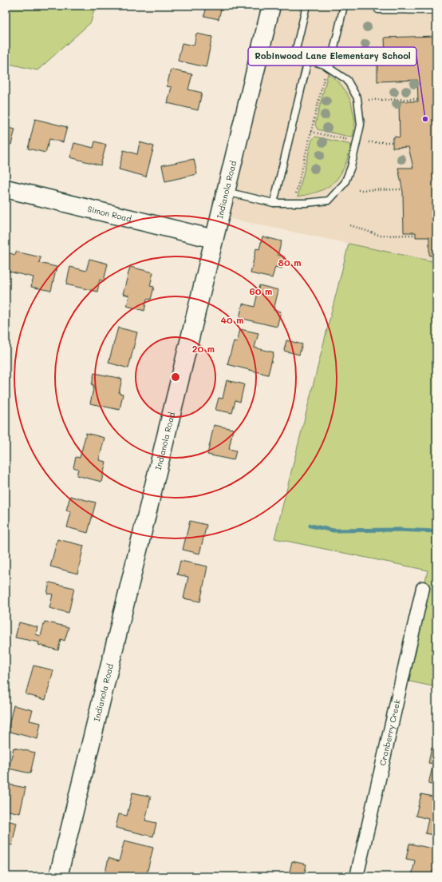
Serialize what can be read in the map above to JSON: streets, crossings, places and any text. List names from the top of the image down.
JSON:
{
  "streets": {
    "street": ["Indianola Road", "Simon Road", "Cranberry Creek"]
  },
  "crossings": [
    ["Indianola Road", "Simon Road"]
  ],
  "places": ["Robinwood Lane Elementary School"],
  "rings": [
    "80 m",
    "60 m",
    "40 m",
    "20 m"
  ]
}
